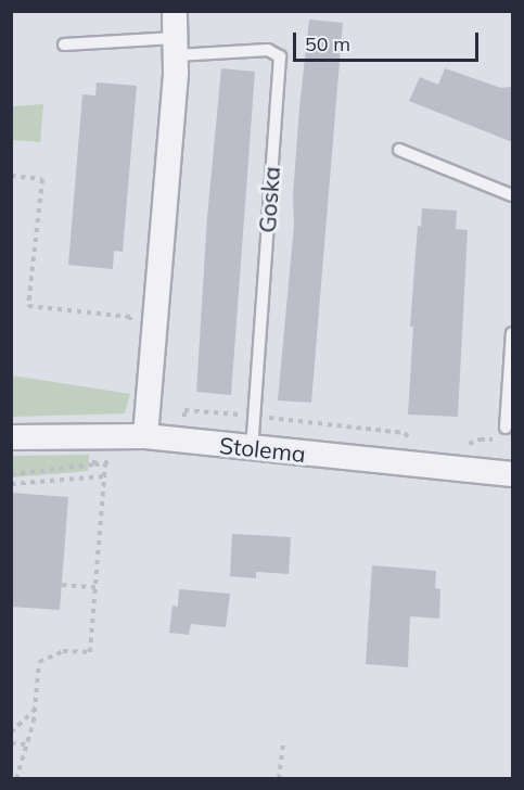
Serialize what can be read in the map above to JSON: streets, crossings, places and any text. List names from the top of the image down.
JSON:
{
  "streets": {
    "street": ["Stolema"],
    "lane": ["Goska"]
  },
  "crossings": [
    ["Goska", "Stolema"]
  ],
  "scale_bar": "50 m"
}
